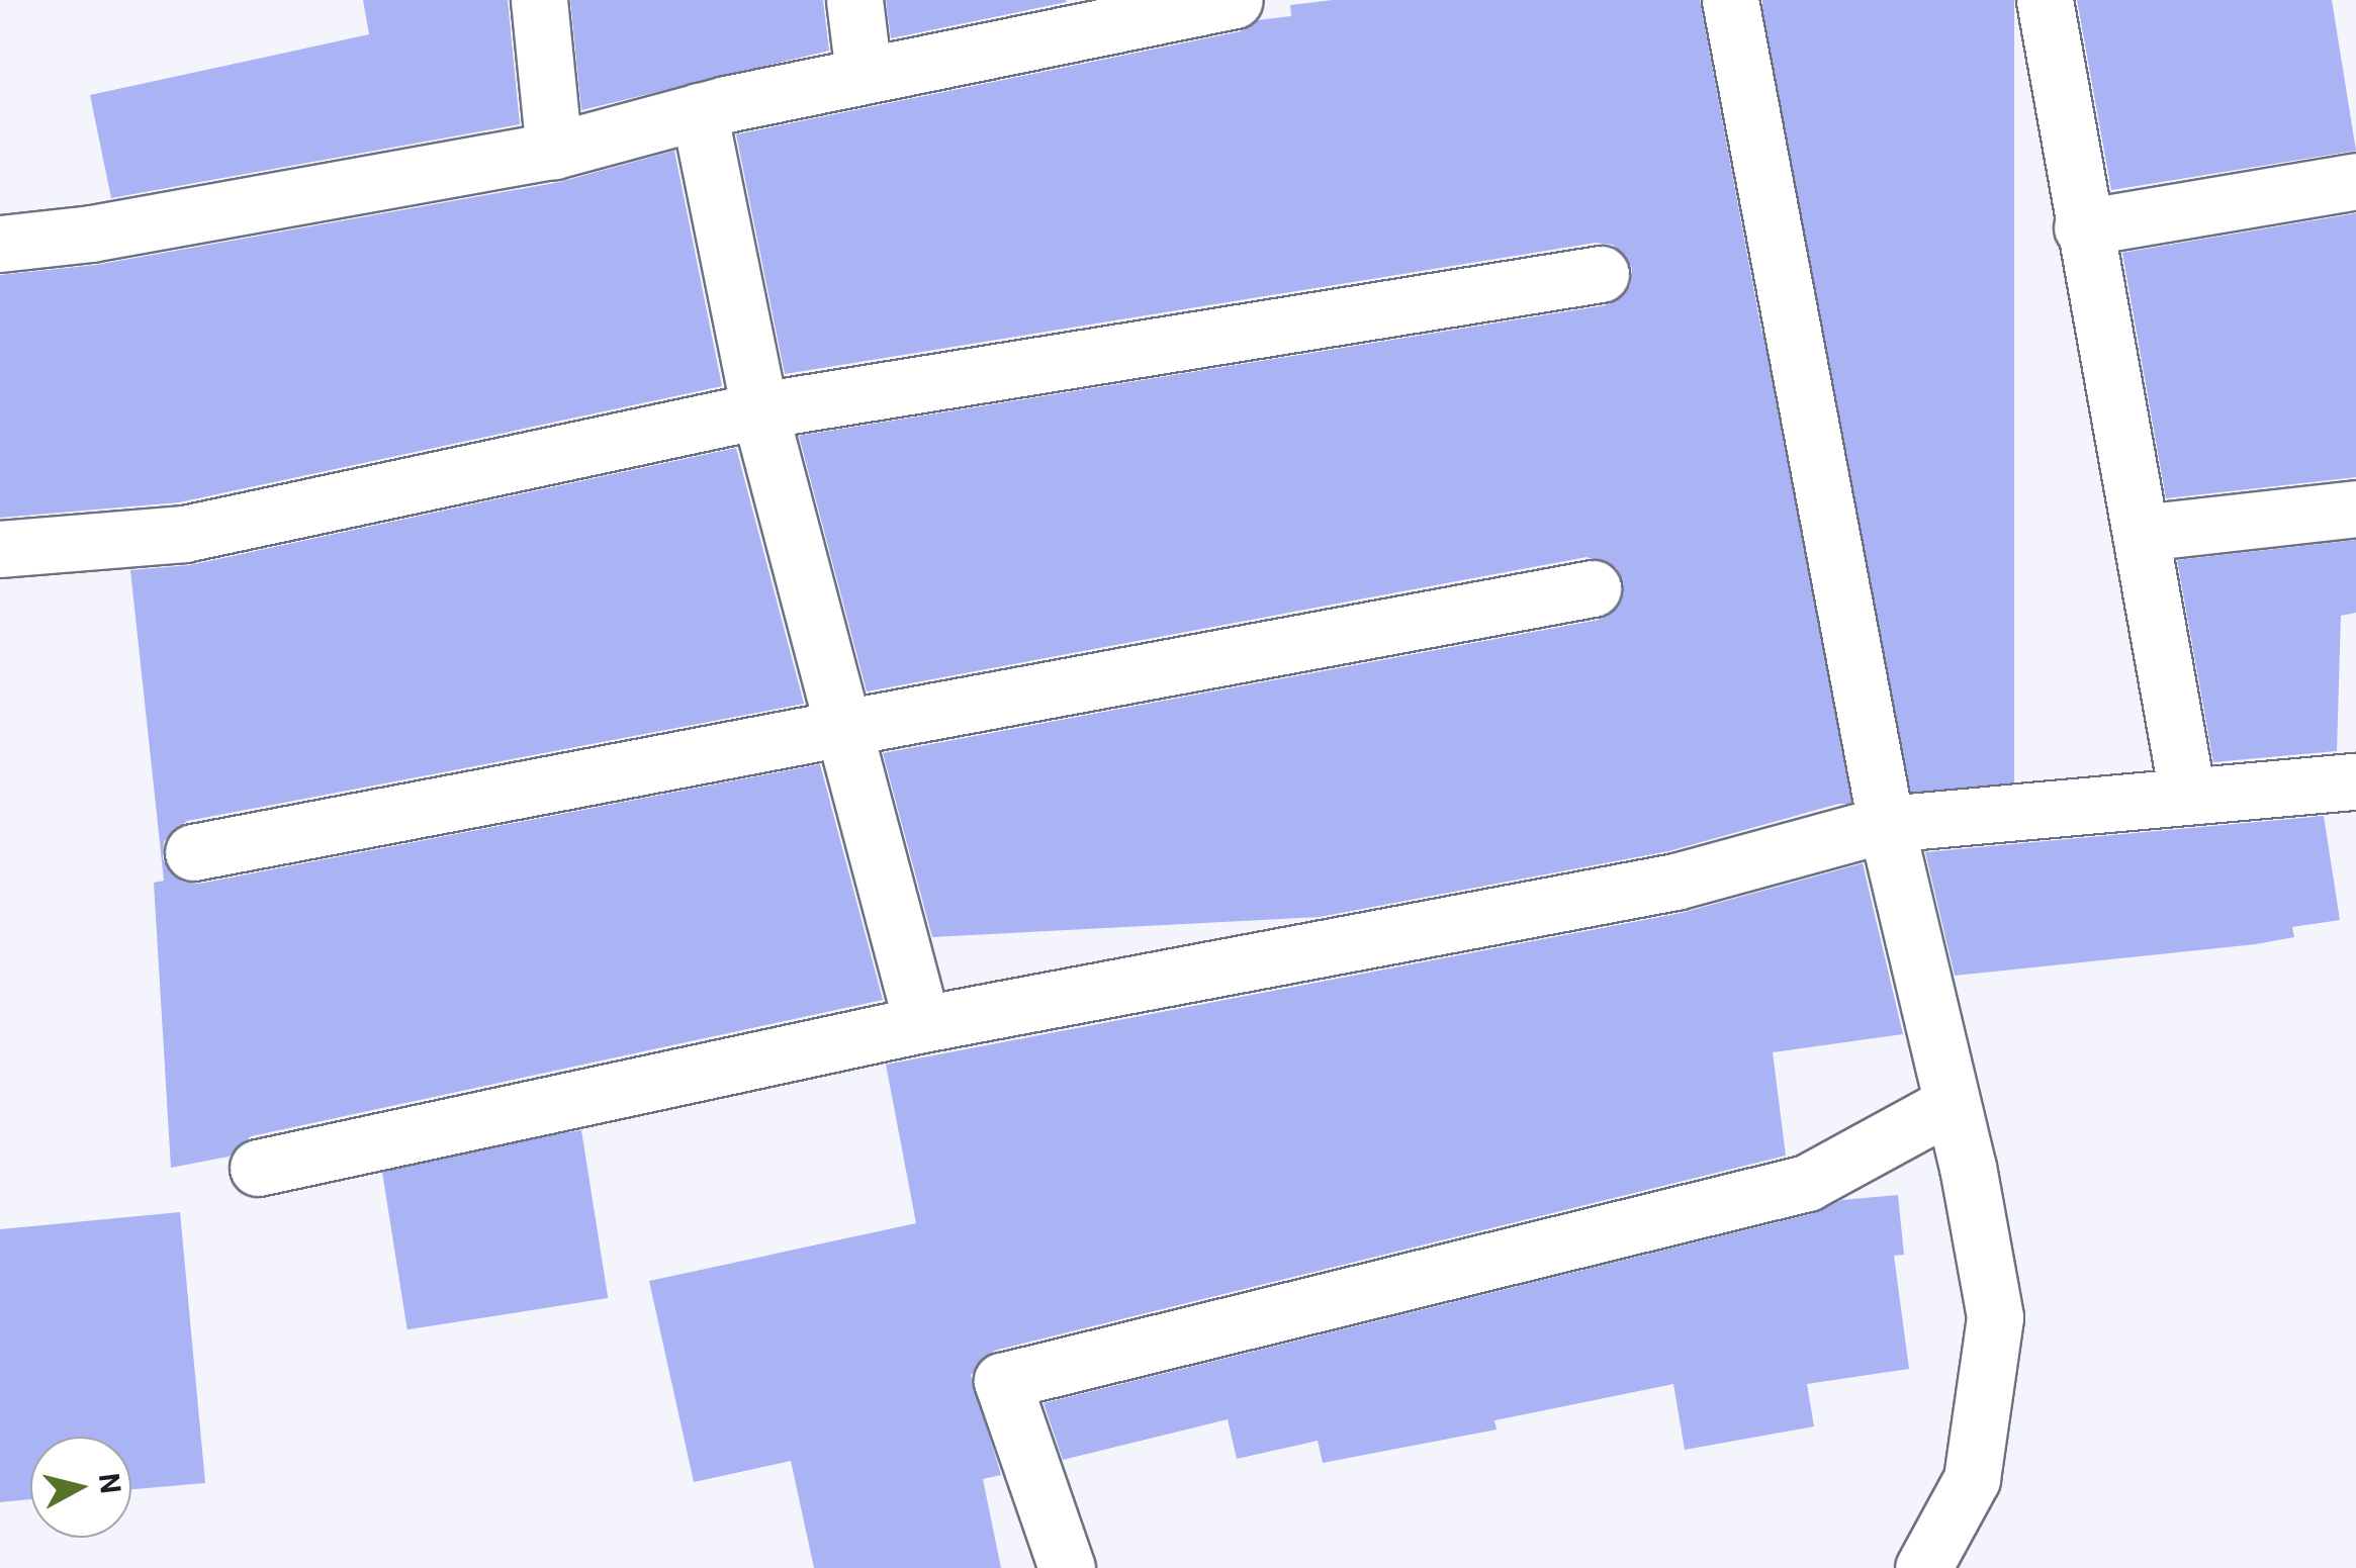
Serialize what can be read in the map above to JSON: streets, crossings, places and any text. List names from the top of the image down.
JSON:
{
  "north": "right"
}
